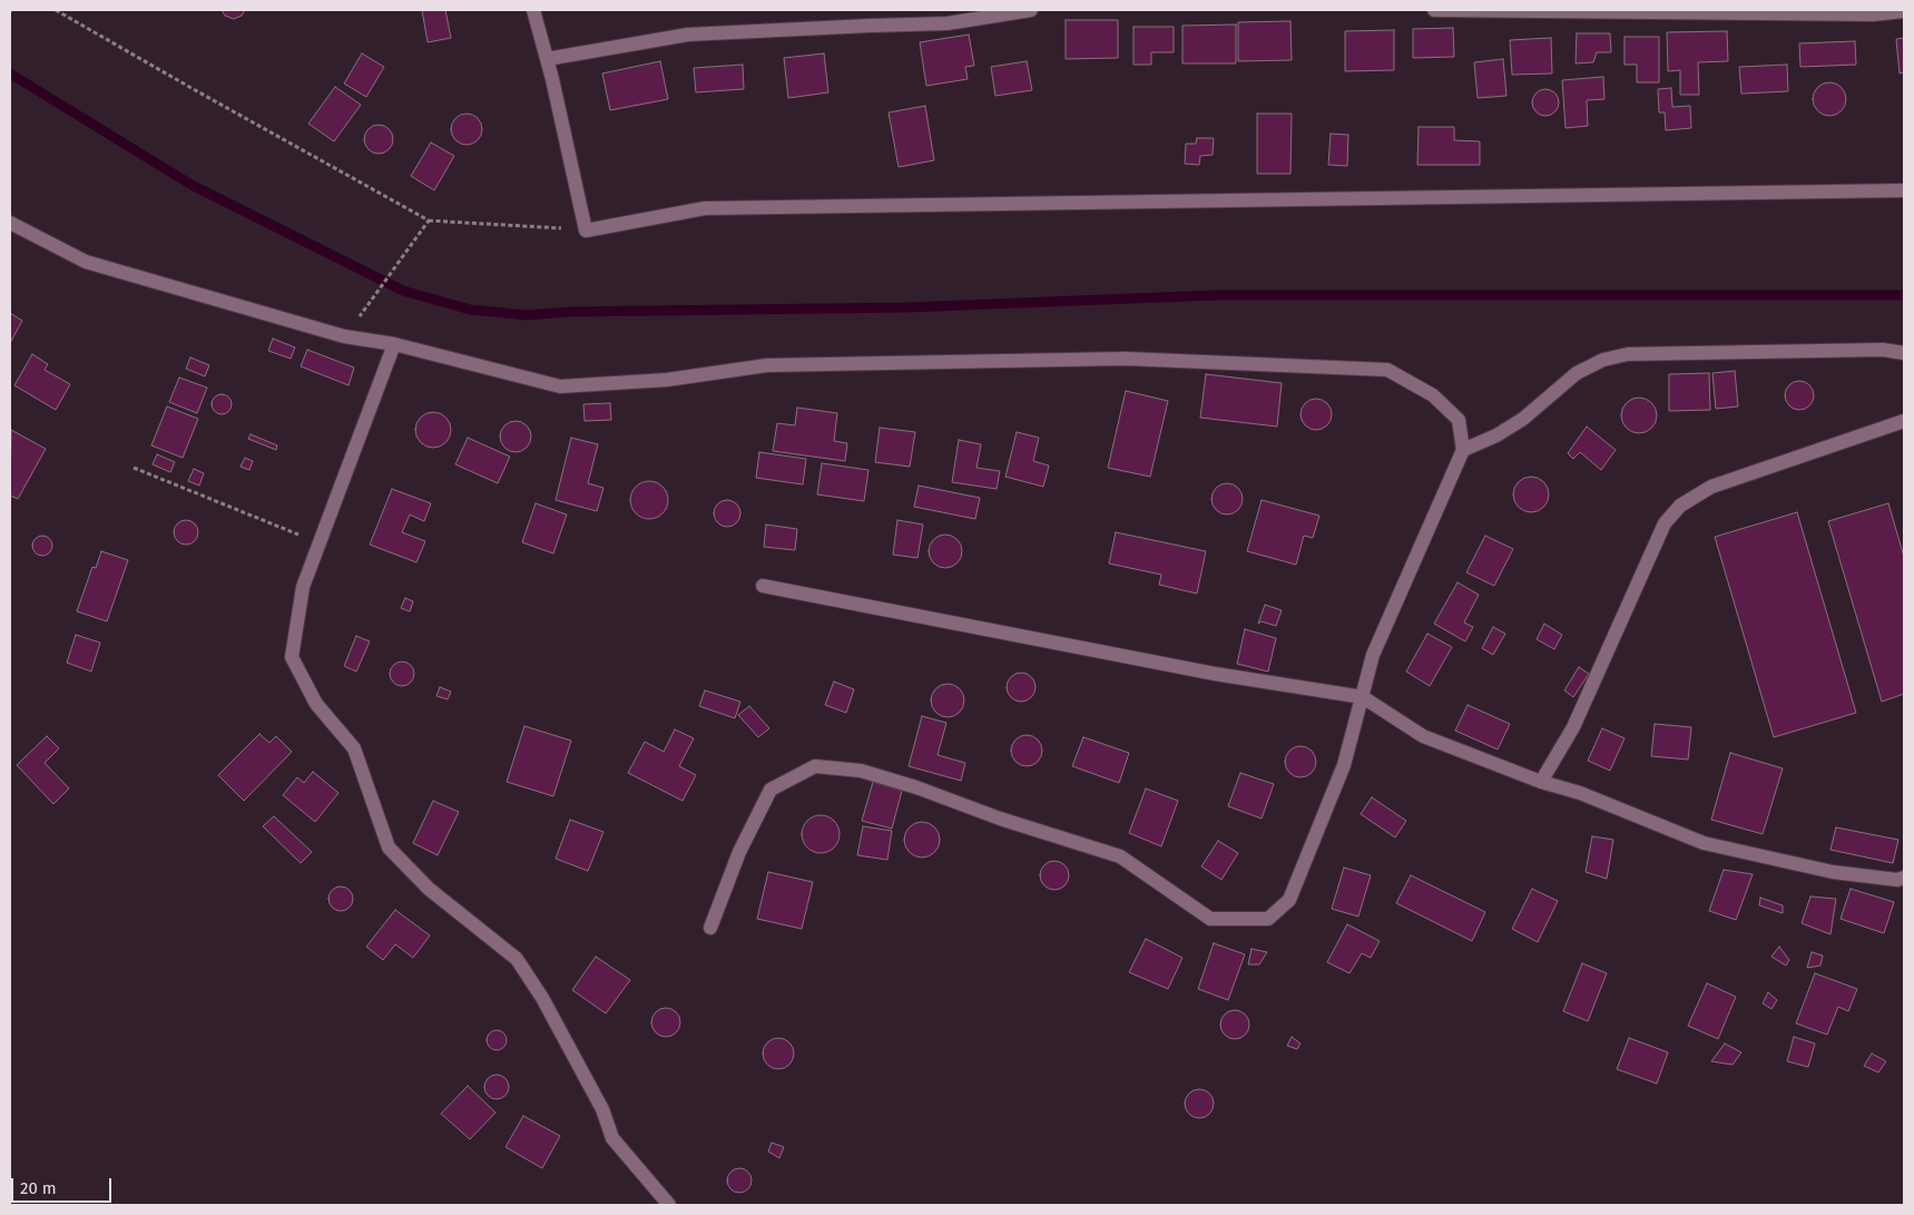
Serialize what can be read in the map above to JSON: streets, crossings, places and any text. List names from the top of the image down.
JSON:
{
  "scale_bar": "20 m"
}
